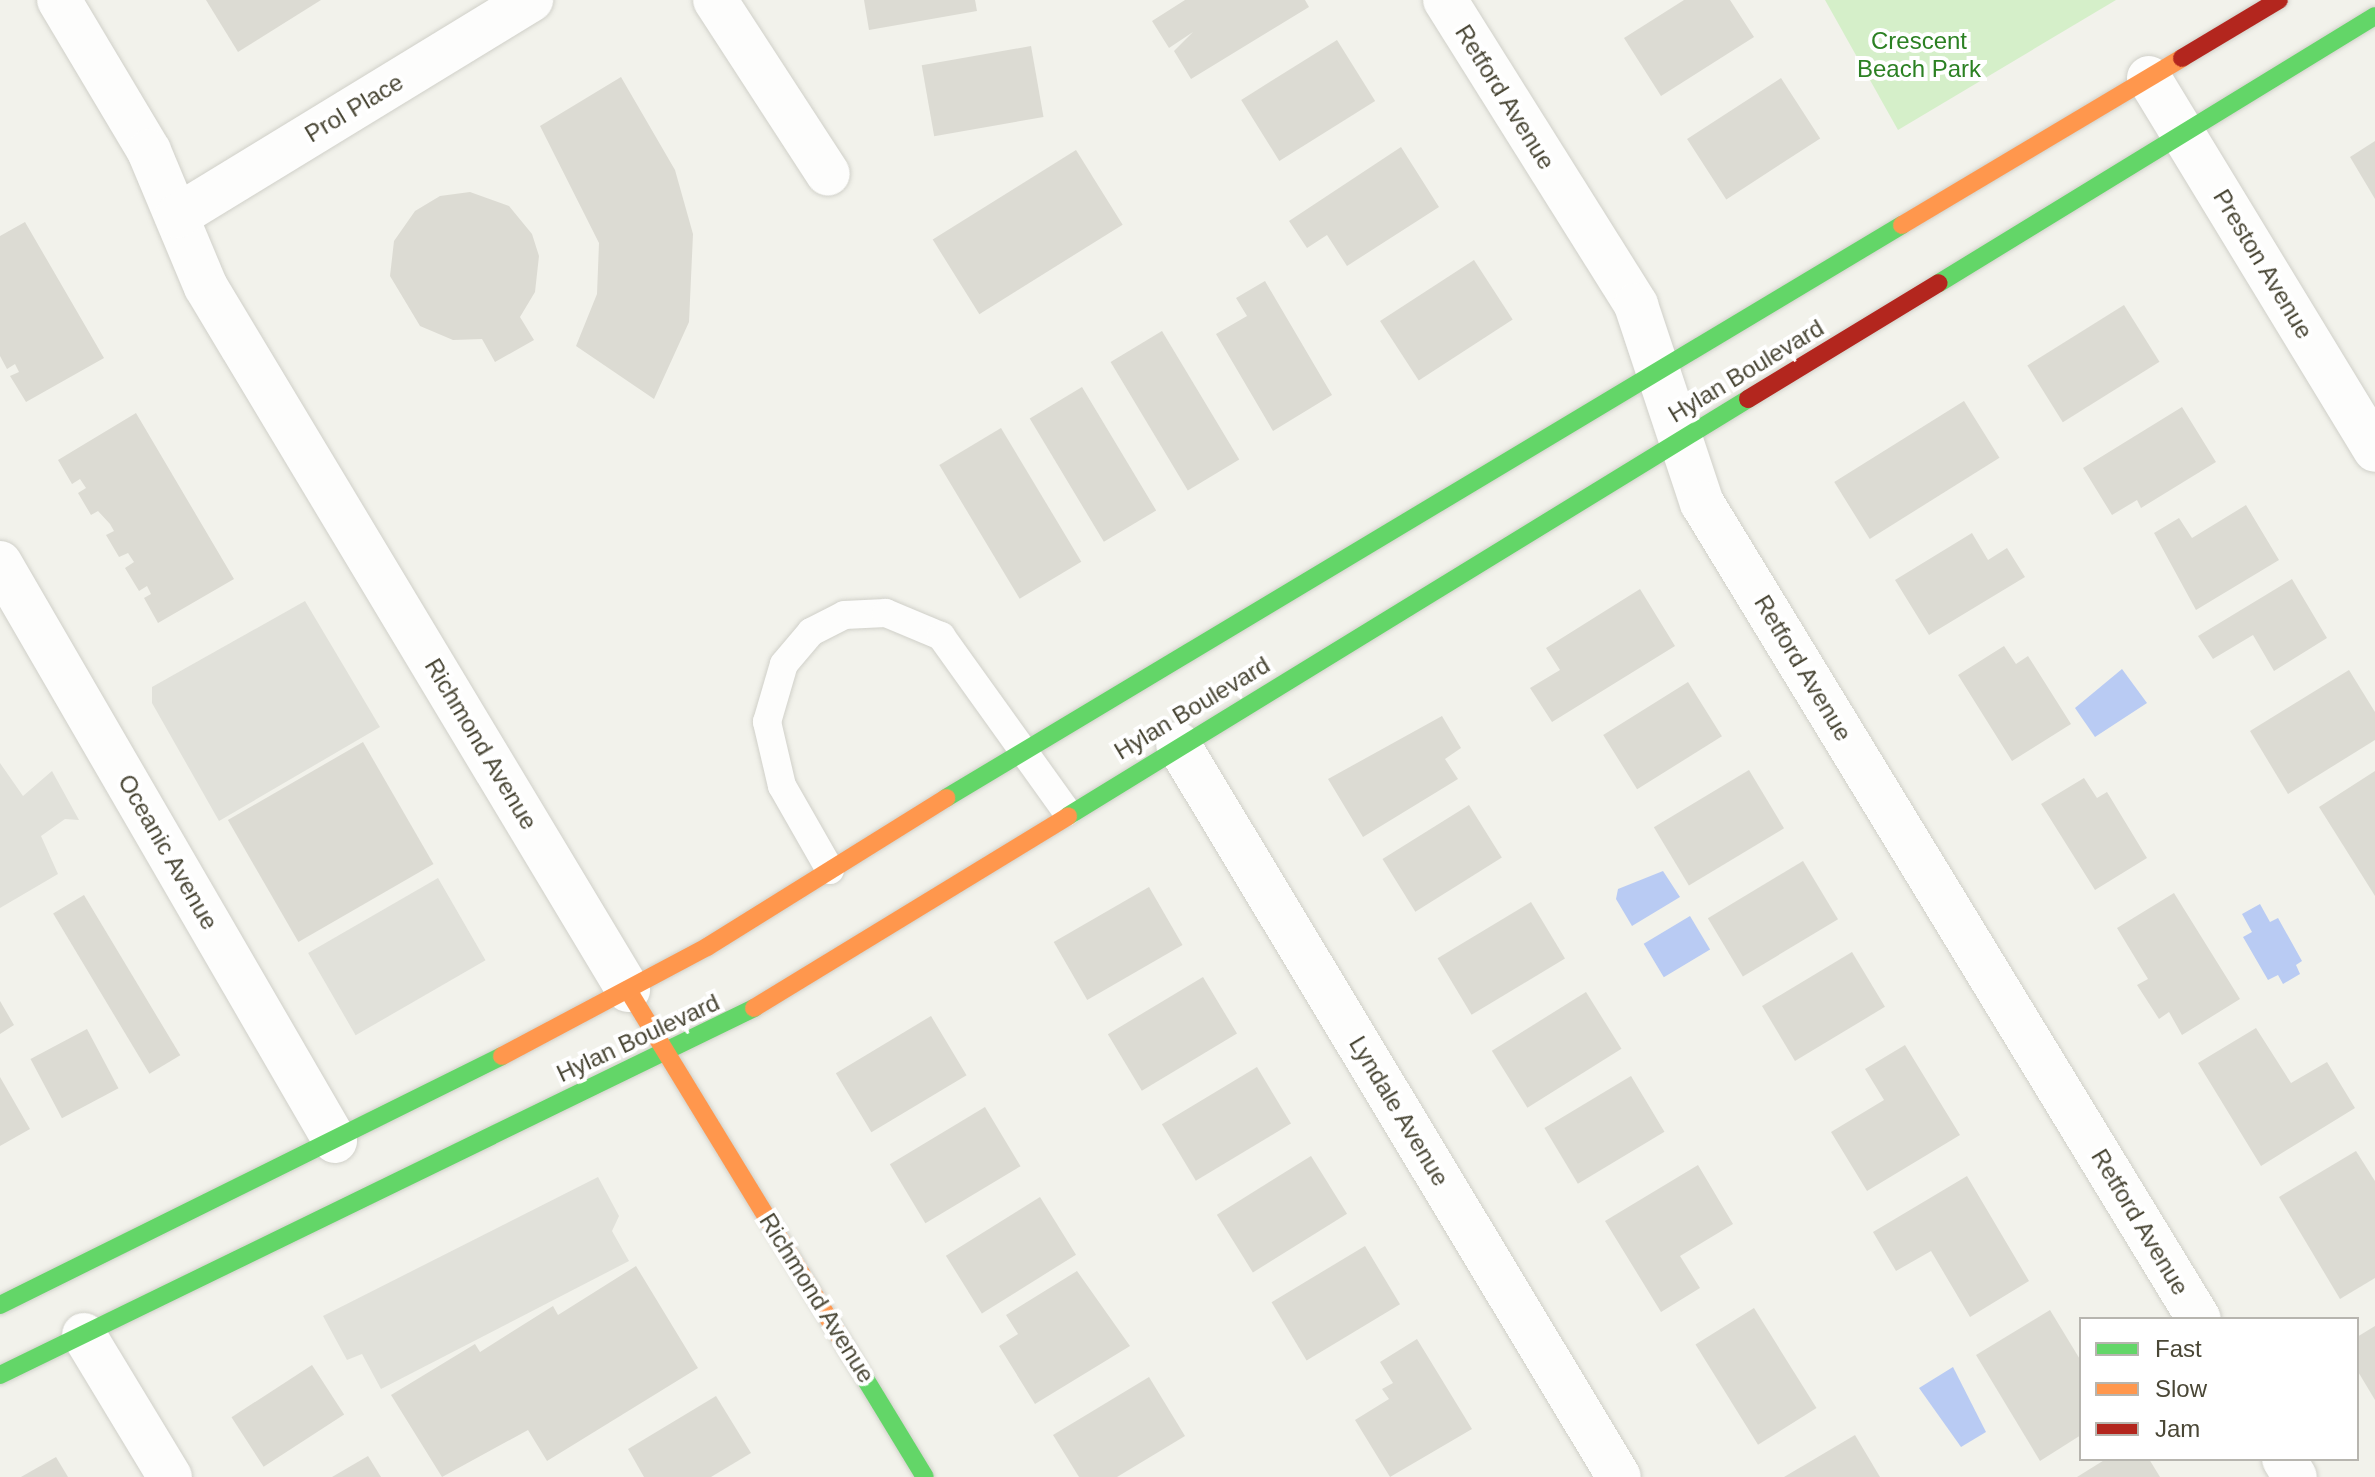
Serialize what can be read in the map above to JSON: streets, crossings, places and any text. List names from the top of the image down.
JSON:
{
  "streets": {
    "main road": ["Hylan Boulevard", "Richmond Avenue"],
    "street": [
      "Retford Avenue",
      "Prol Place",
      "Preston Avenue",
      "Oceanic Avenue",
      "Lyndale Avenue"
    ]
  },
  "crossings": [
    ["Retford Avenue", "Hylan Boulevard"],
    ["Prol Place", "Richmond Avenue"],
    ["Preston Avenue", "Hylan Boulevard"],
    ["Hylan Boulevard", "Richmond Avenue"],
    ["Hylan Boulevard", "Oceanic Avenue"],
    ["Hylan Boulevard", "Lyndale Avenue"]
  ],
  "parks": ["Crescent Beach Park"],
  "legend": ["Fast", "Slow", "Jam"]
}
